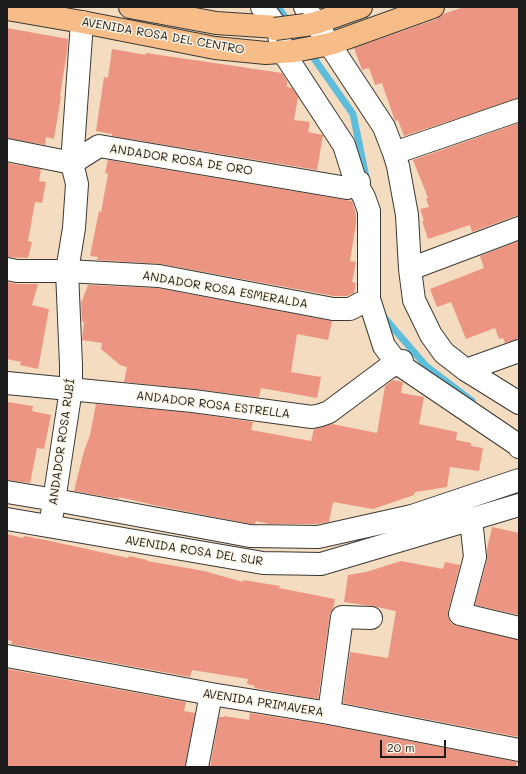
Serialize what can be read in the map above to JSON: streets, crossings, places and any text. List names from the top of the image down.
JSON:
{
  "streets": {
    "main road": ["AVENIDA ROSA DEL CENTRO"],
    "street": [
      "ANDADOR ROSA DE ORO",
      "ANDADOR ROSA ESMERALDA",
      "ANDADOR ROSA ESTRELLA",
      "ANDADOR ROSA RUBÍ",
      "AVENIDA ROSA DEL SUR",
      "AVENIDA PRIMAVERA"
    ]
  },
  "crossings": [
    ["AVENIDA ROSA DEL CENTRO", "ANDADOR ROSA RUBÍ"],
    ["ANDADOR ROSA DE ORO", "ANDADOR ROSA RUBÍ"],
    ["ANDADOR ROSA ESMERALDA", "ANDADOR ROSA RUBÍ"],
    ["ANDADOR ROSA ESTRELLA", "ANDADOR ROSA RUBÍ"],
    ["ANDADOR ROSA RUBÍ", "AVENIDA ROSA DEL SUR"]
  ],
  "scale_bar": "20 m"
}
